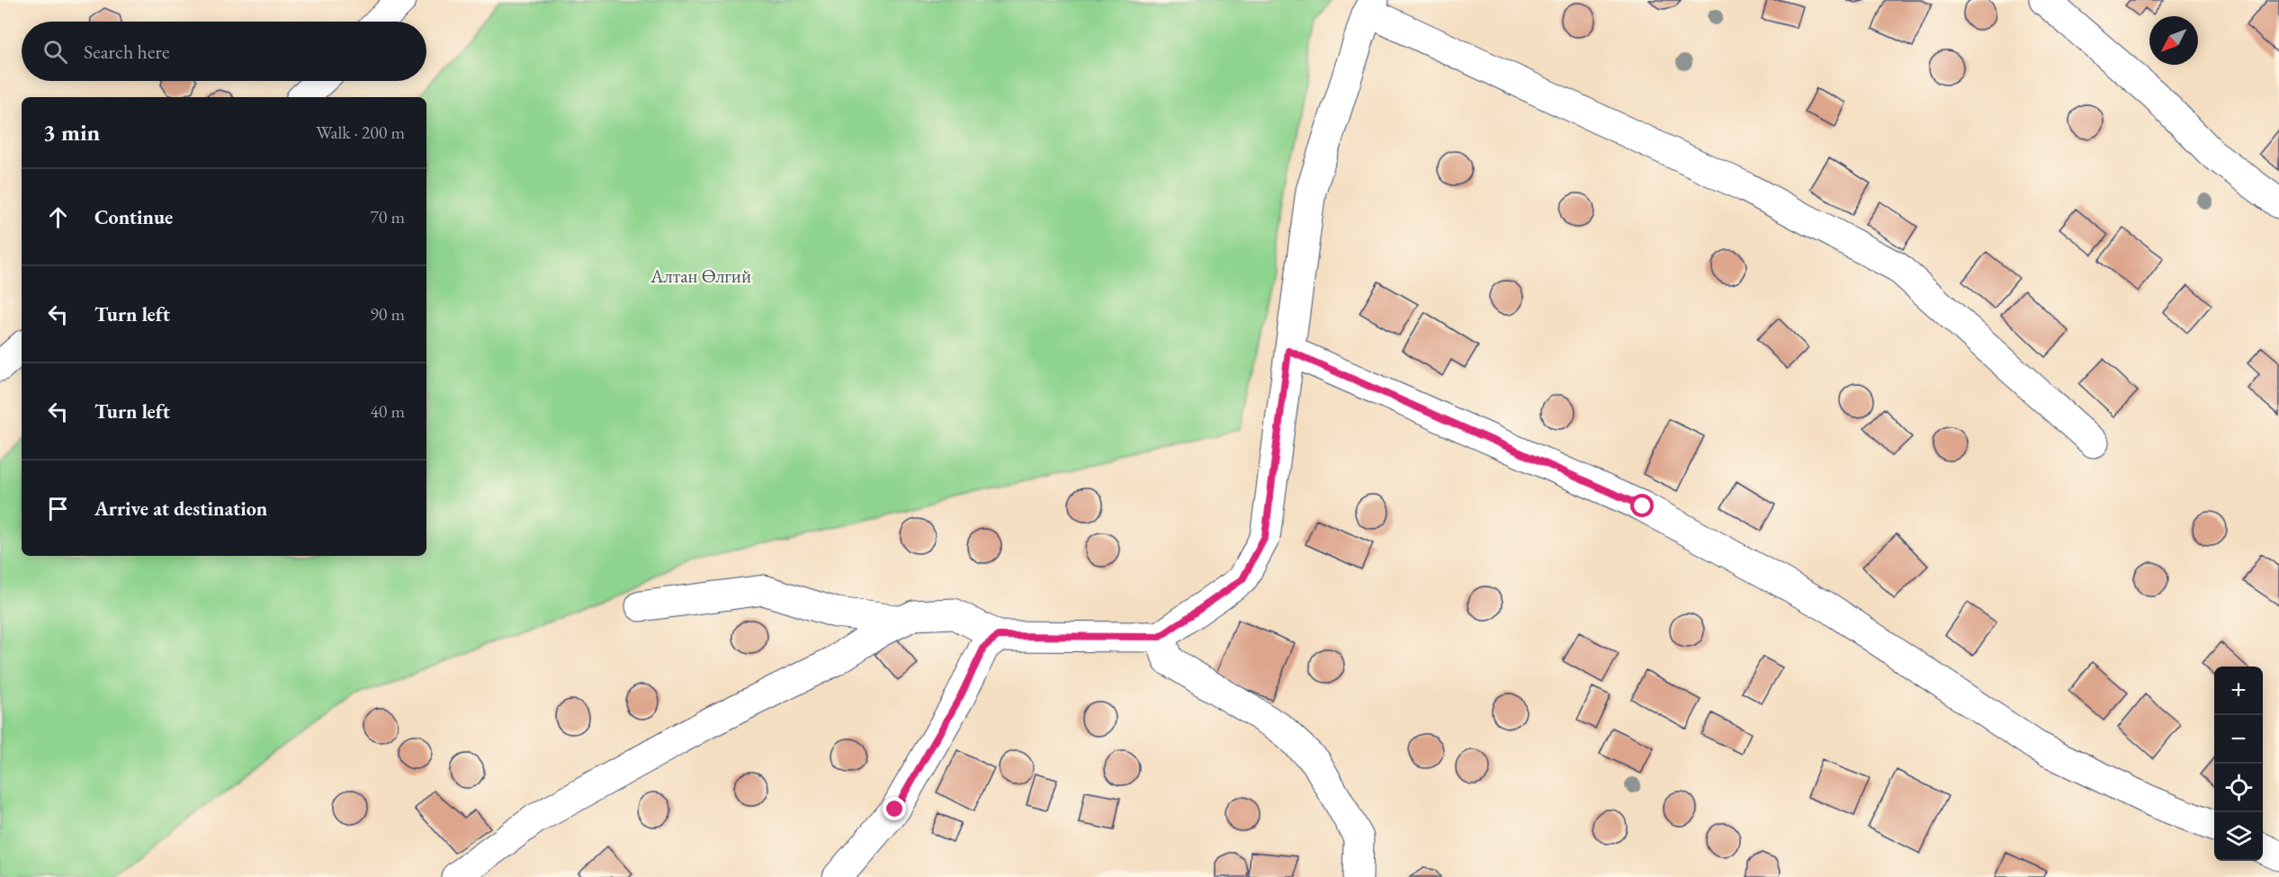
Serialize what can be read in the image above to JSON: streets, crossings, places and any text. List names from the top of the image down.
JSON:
{
  "parks": ["Алтан Өлгий"],
  "north": "bottom left",
  "page": {
    "search": "Search here",
    "heading": ["3 min", "Walk · 200 m"],
    "list": [
      ["Continue", "70 m"],
      ["Turn left", "90 m"],
      ["Turn left", "40 m"],
      "Arrive at destination"
    ],
    "map_buttons": ["+", "−"]
  }
}
